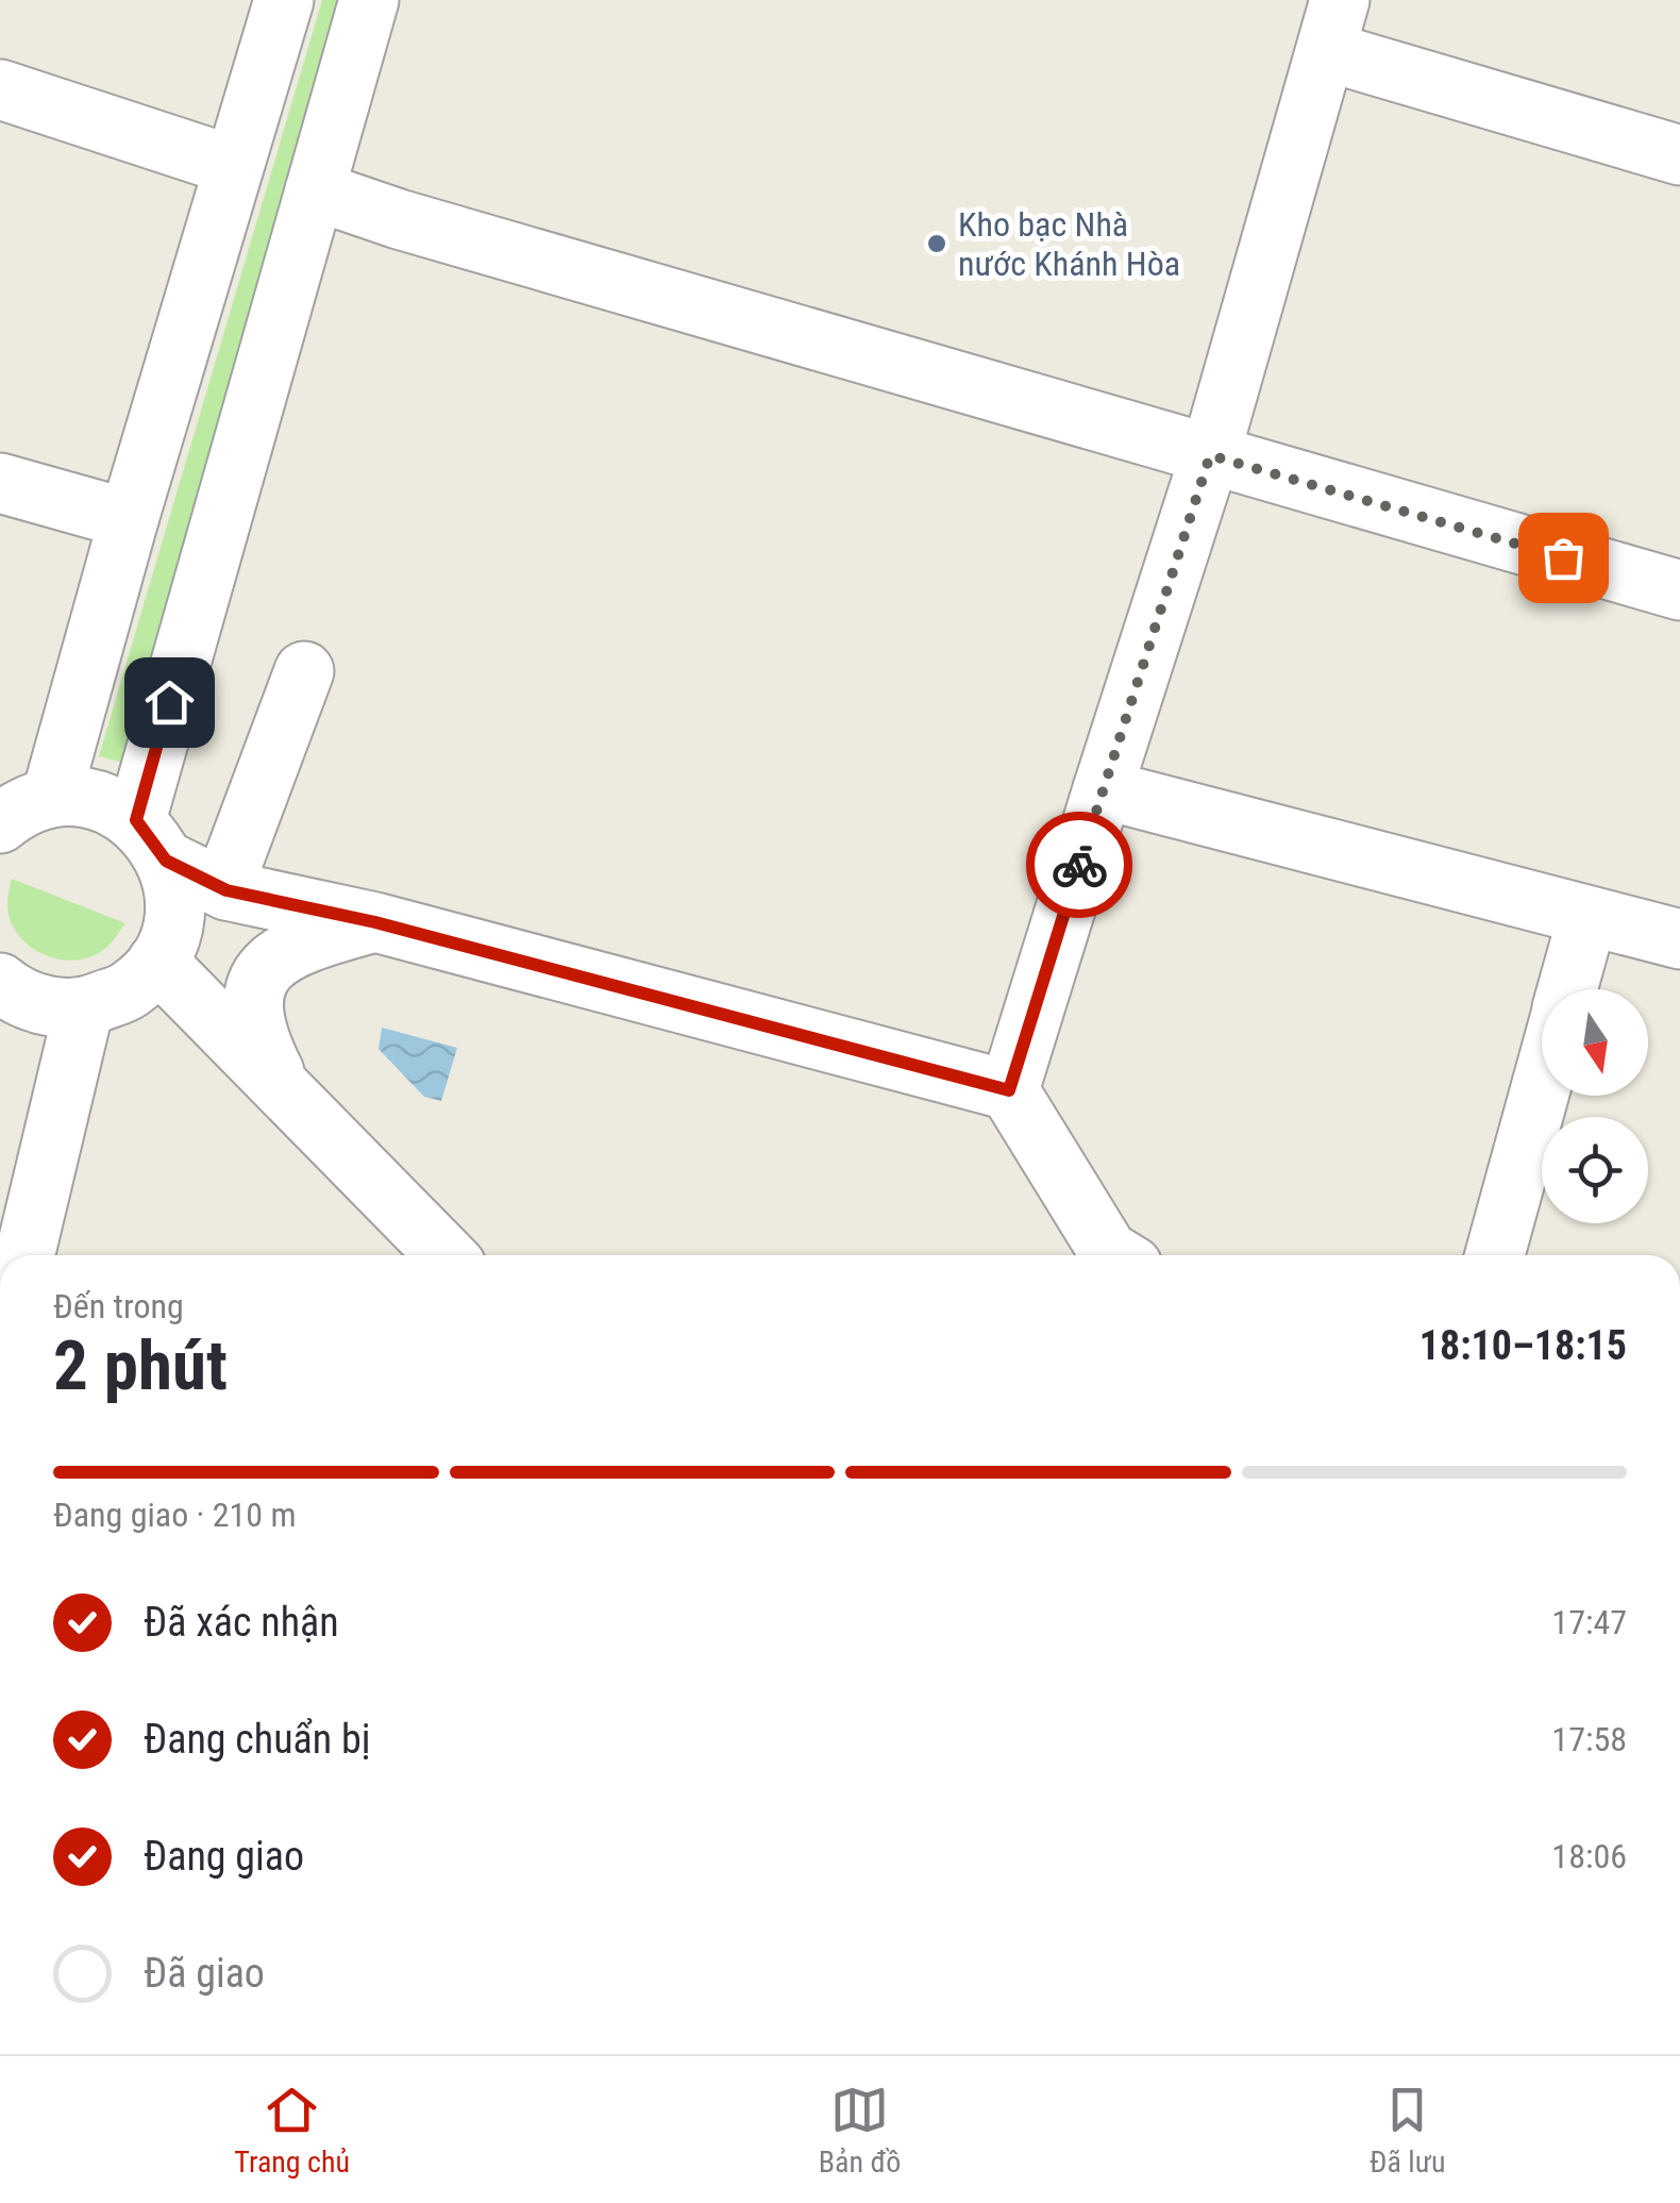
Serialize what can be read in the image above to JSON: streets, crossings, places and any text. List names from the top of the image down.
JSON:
{
  "places": ["Kho bạc Nhà nước Khánh Hòa"],
  "north": "bottom",
  "page": {
    "heading": ["2 phút", "Đến trong", "18:10–18:15"],
    "bar": "Đang giao · 210 m",
    "list": [
      ["Đã xác nhận", "17:47"],
      ["Đang chuẩn bị", "17:58"],
      ["Đang giao", "18:06"],
      "Đã giao"
    ],
    "tabs": ["Trang chủ", "Bản đồ", "Đã lưu"]
  }
}
